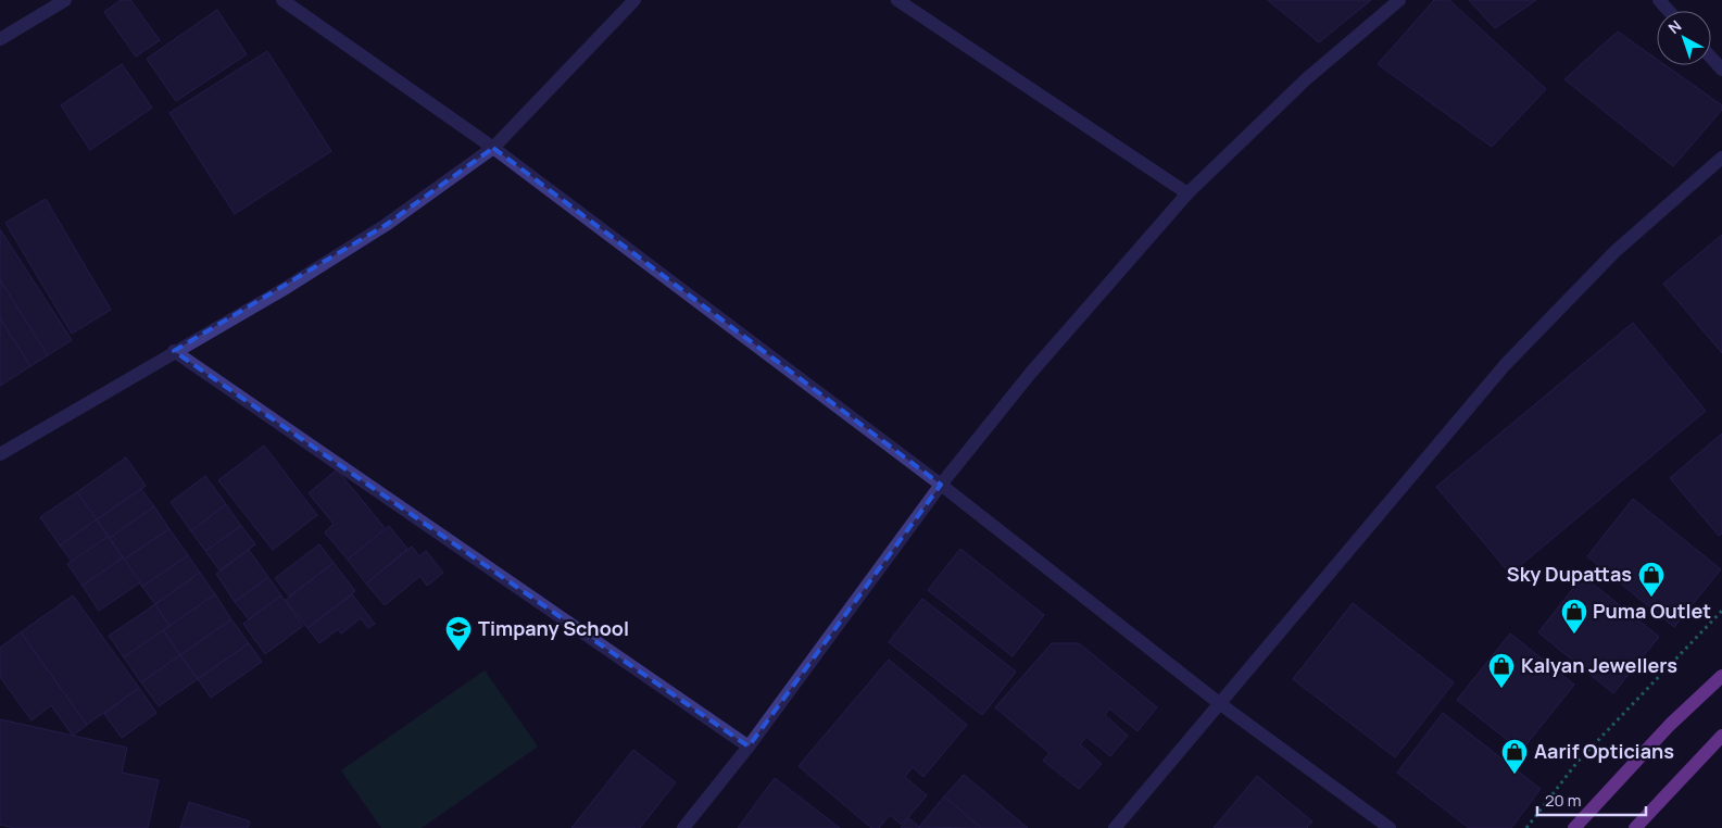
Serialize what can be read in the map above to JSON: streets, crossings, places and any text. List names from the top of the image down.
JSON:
{
  "places": {
    "shop": [
      "Sky Dupattas",
      "Puma Outlet",
      "Kalyan Jewellers",
      "Aarif Opticians"
    ],
    "school or university": ["Timpany School"]
  },
  "scale_bar": "20 m",
  "north": "top left"
}
